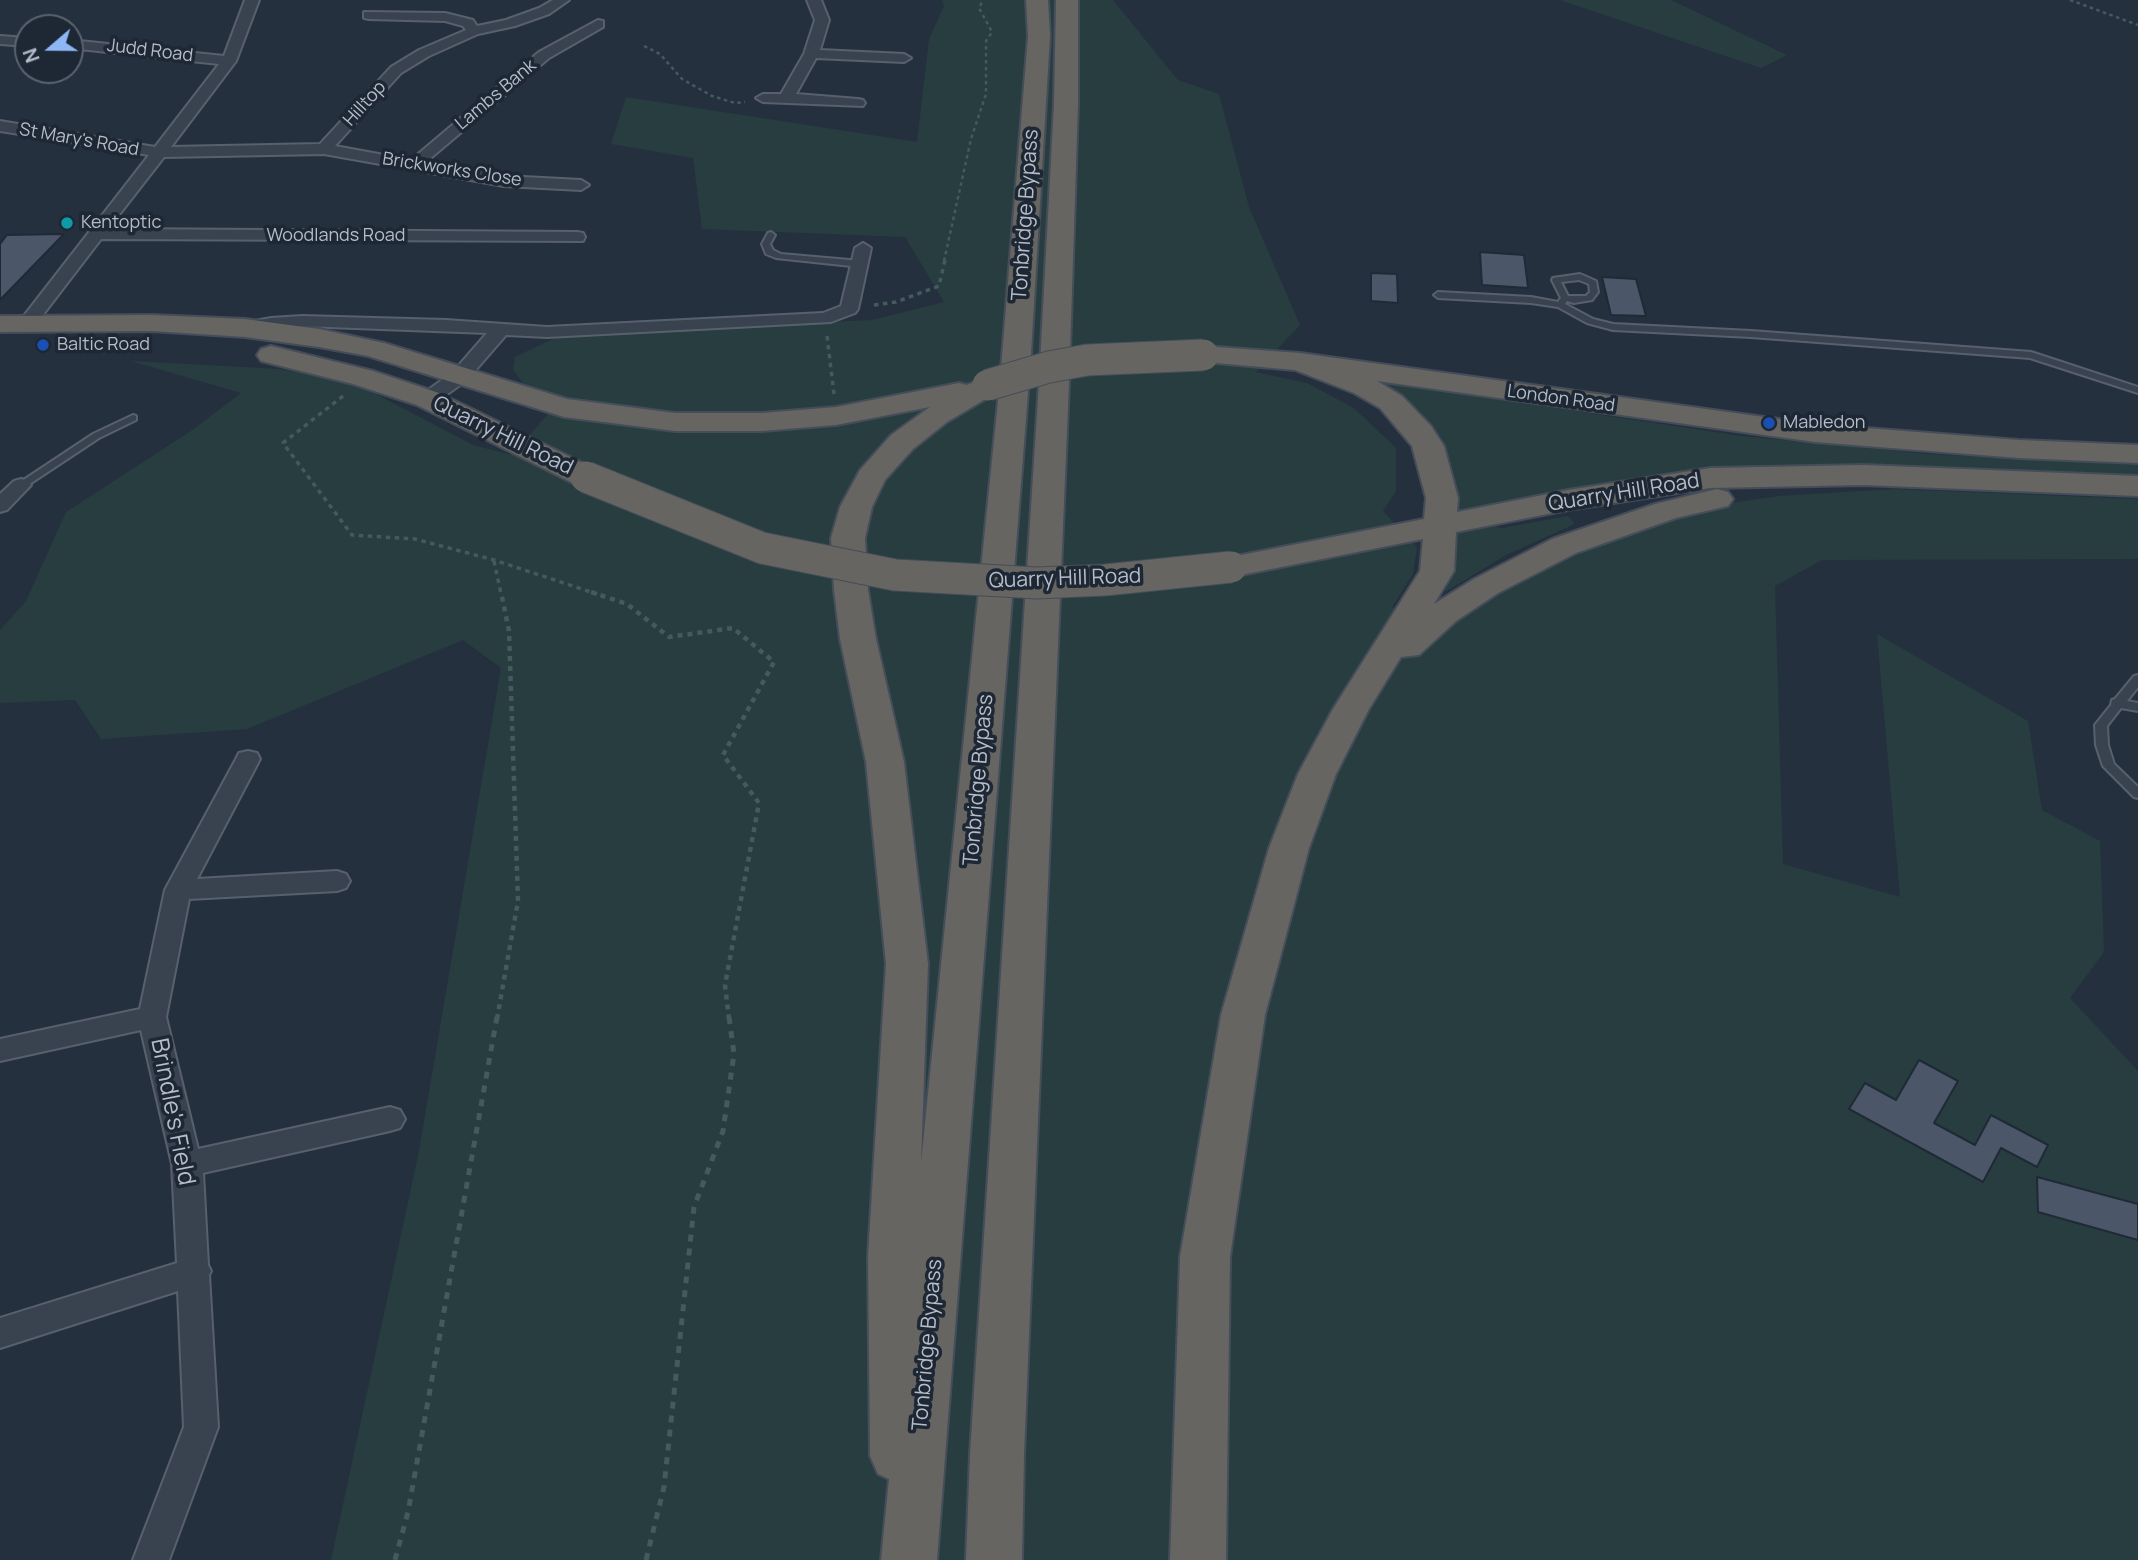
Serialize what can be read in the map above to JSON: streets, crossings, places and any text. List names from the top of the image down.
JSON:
{
  "streets": {
    "highway": ["Tonbridge Bypass", "London Road", "Quarry Hill Road"],
    "street": [
      "Judd Road",
      "Lambs Bank",
      "Hilltop",
      "St Mary's Road",
      "Brickworks Close",
      "Woodlands Road",
      "Brindle's Field"
    ]
  },
  "crossings": [
    ["Lambs Bank", "Brickworks Close"],
    ["Hilltop", "Brickworks Close"],
    ["London Road", "Quarry Hill Road"]
  ],
  "places": ["Kentoptic", "Baltic Road", "Mabledon"],
  "north": "left"
}
